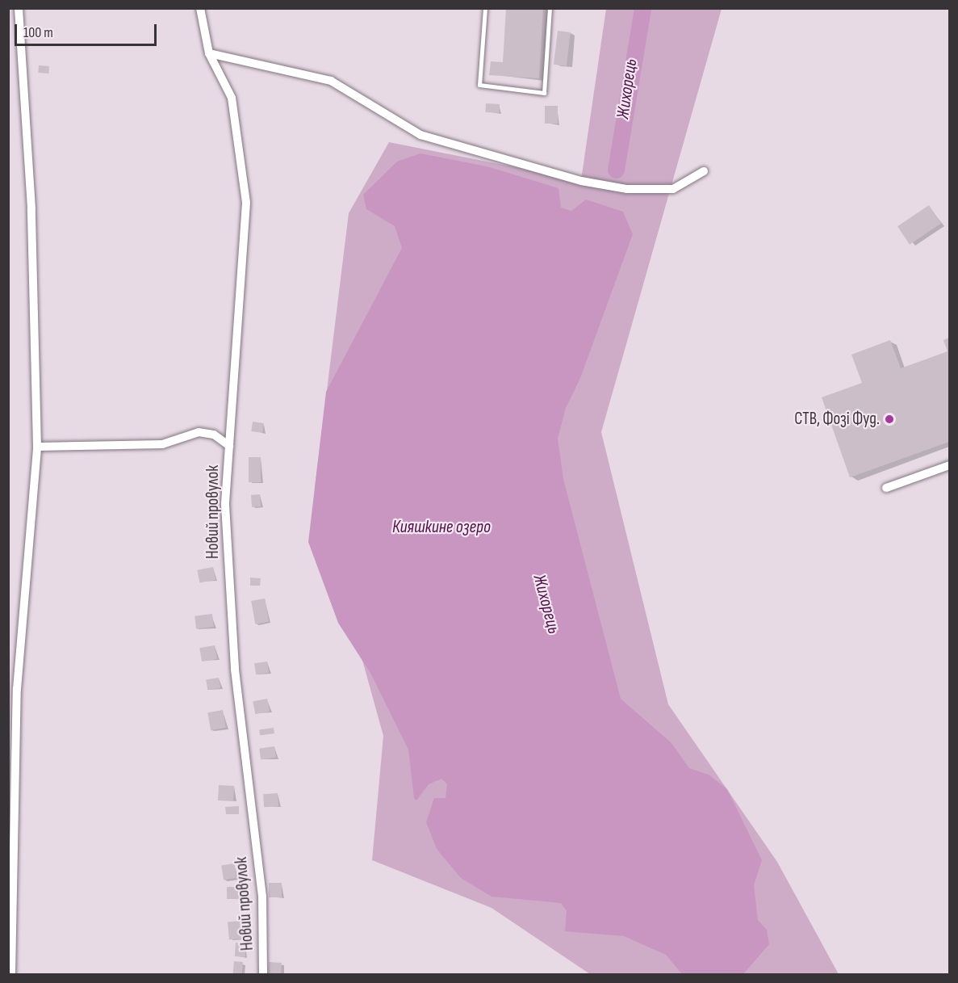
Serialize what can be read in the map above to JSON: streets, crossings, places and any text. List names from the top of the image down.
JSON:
{
  "streets": {
    "street": ["Новий провулок"]
  },
  "water": ["Жихорець", "Кияшкине озеро"],
  "places": ["СТВ, Фозі Фуд."],
  "scale_bar": "100 m"
}
